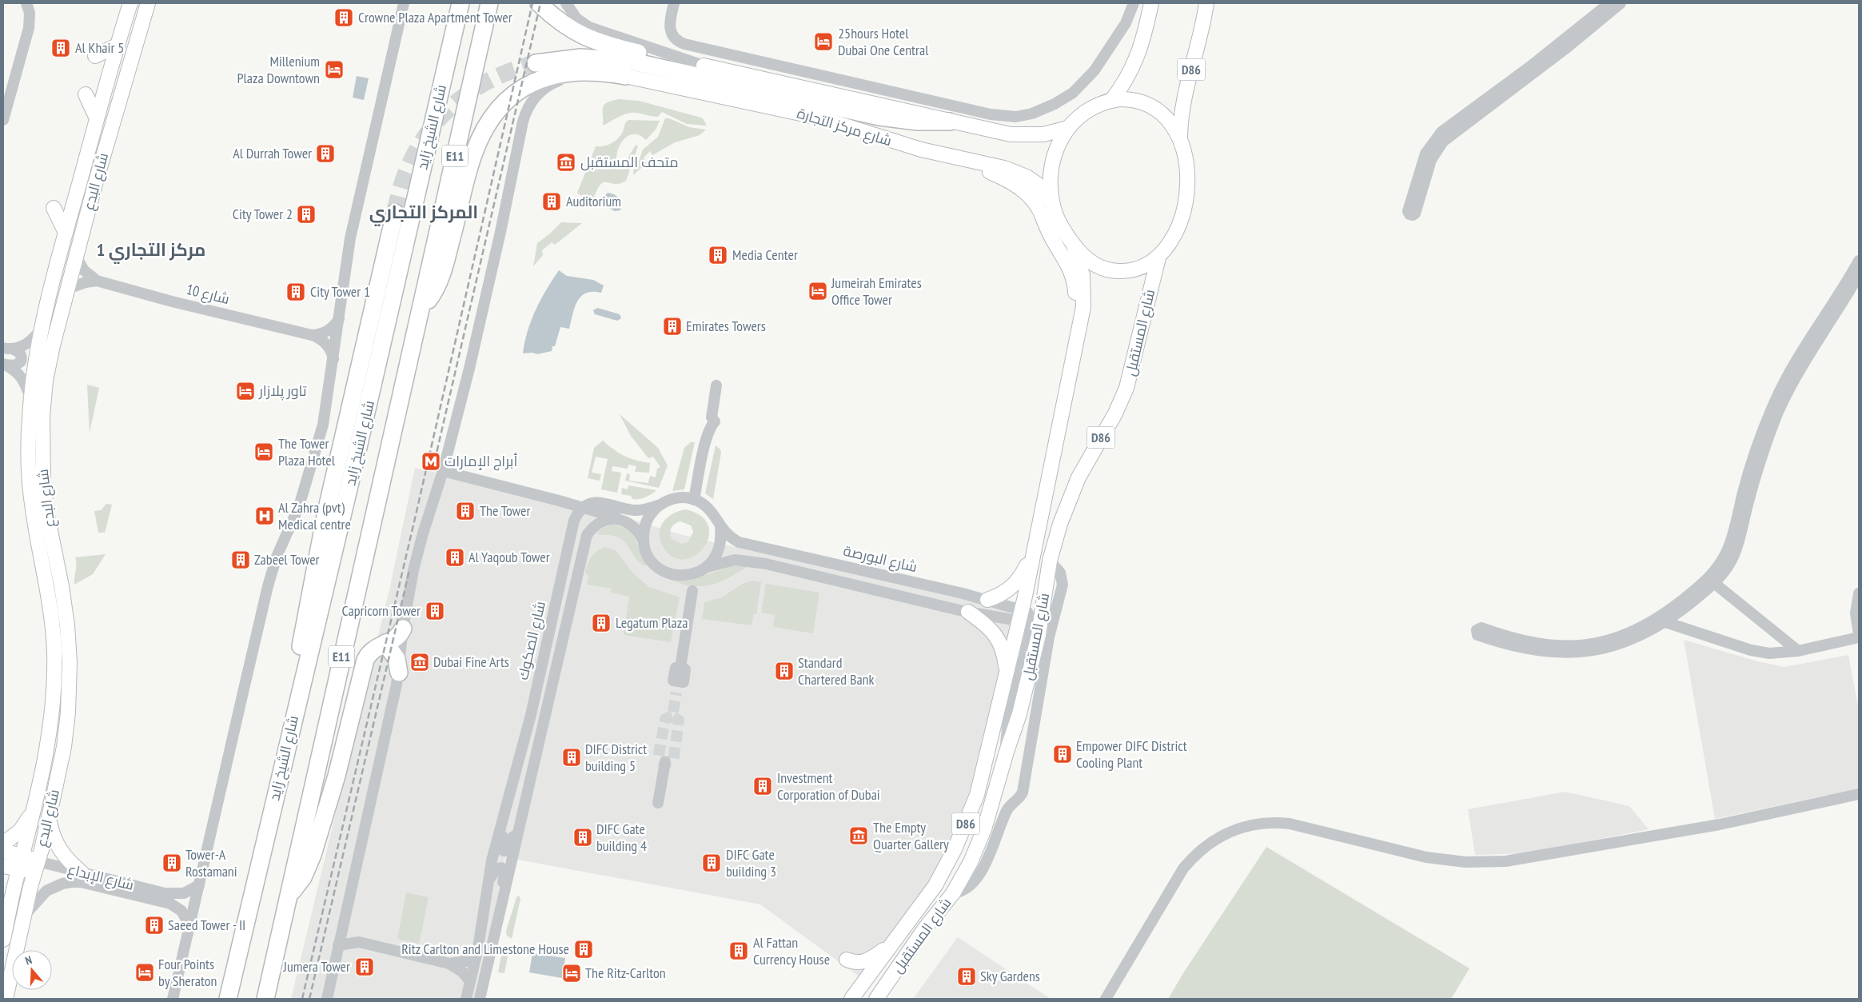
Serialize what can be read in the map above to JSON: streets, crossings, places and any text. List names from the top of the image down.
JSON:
{
  "streets": {
    "highway": ["شارع الشيخ زايد", "E11"],
    "main road": [
      "D86",
      "شارع مركز التجارة",
      "شارع البدع",
      "شارع المستقبل",
      "شارع الإبداع"
    ],
    "street": ["شارع 10", "شارع البورصة", "شارع الصكوك"]
  },
  "crossings": [
    ["شارع البدع", "شارع 10"],
    ["شارع البدع", "شارع الإبداع"],
    ["شارع المستقبل", "شارع البورصة"]
  ],
  "districts": ["المركز التجاري", "مركز التجاري 1"],
  "places": {
    "building": [
      "Crowne Plaza Apartment Tower",
      "Al Khair 5",
      "Al Durrah Tower",
      "Auditorium",
      "City Tower 2",
      "Media Center",
      "City Tower 1",
      "Emirates Towers",
      "The Tower",
      "Al Yaqoub Tower",
      "Zabeel Tower",
      "Capricorn Tower",
      "Legatum Plaza",
      "Standard Chartered Bank",
      "Empower DIFC District Cooling Plant",
      "DIFC District building 5",
      "Investment Corporation of Dubai",
      "DIFC Gate building 4",
      "Tower-A Rostamani",
      "DIFC Gate building 3",
      "Saeed Tower - II",
      "Ritz Carlton and Limestone House",
      "Al Fattan Currency House",
      "Jumera Tower",
      "Sky Gardens"
    ],
    "hotel": [
      "25hours Hotel Dubai One Central",
      "Millenium Plaza Downtown",
      "Jumeirah Emirates Office Tower",
      "تاور پلازار",
      "The Tower Plaza Hotel",
      "Four Points by Sheraton",
      "The Ritz-Carlton"
    ],
    "museum": ["متحف المستقبل", "Dubai Fine Arts", "The Empty Quarter Gallery"],
    "metro station": ["أبراج الإمارات"],
    "hospital": ["Al Zahra (pvt) Medical centre"]
  },
  "north": "top"
}
